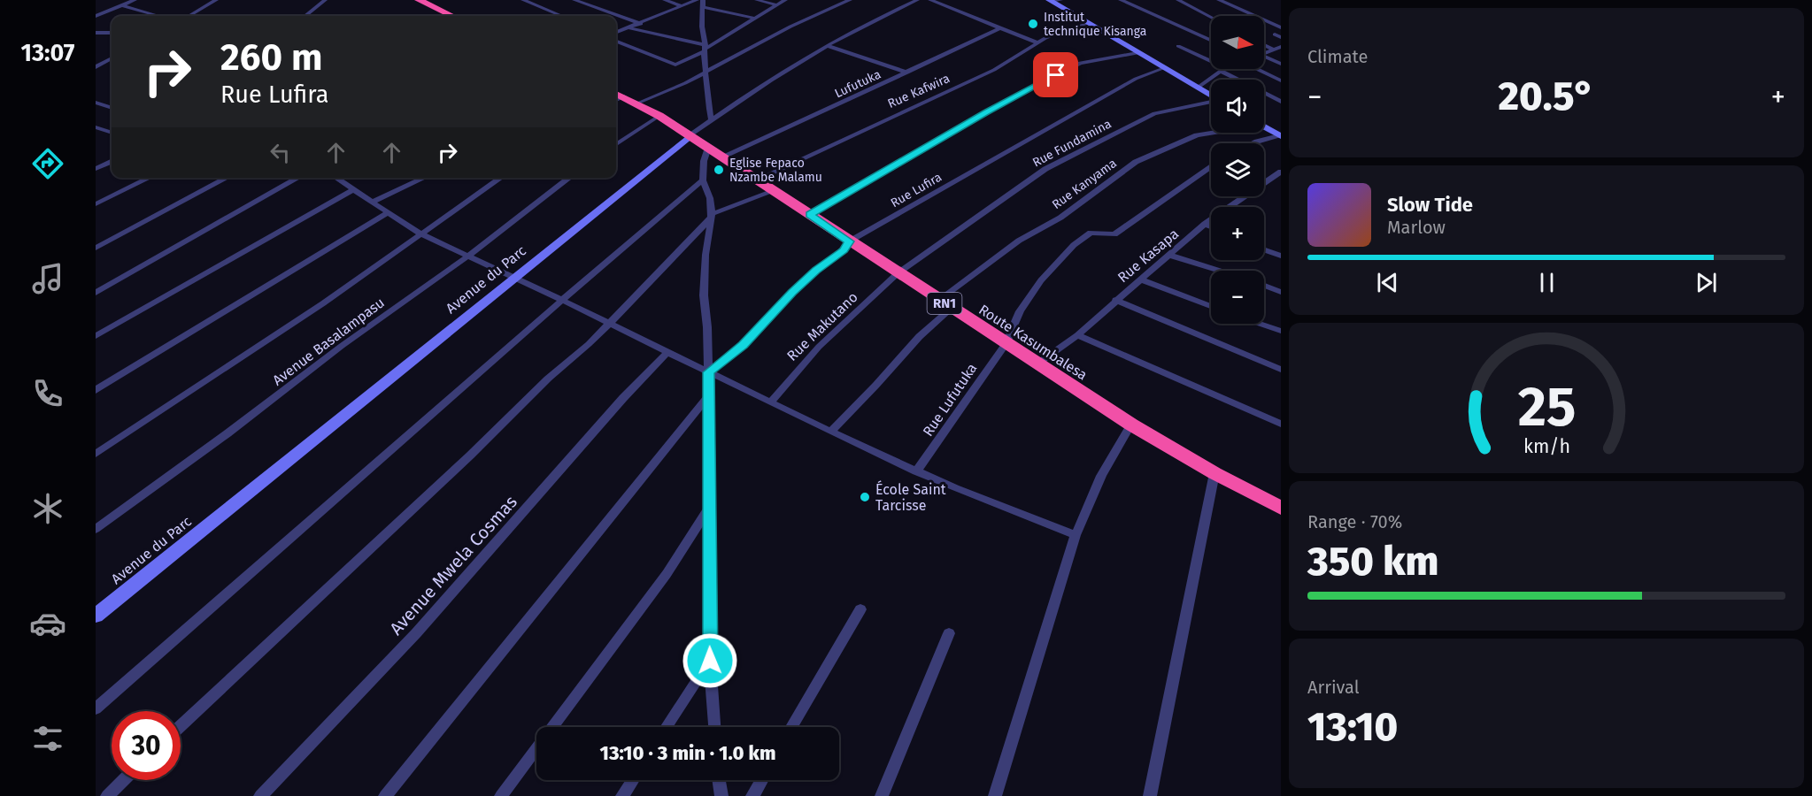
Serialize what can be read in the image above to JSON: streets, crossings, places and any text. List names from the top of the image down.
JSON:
{
  "streets": {
    "highway": ["RN1", "Route Kasumbalesa"],
    "street": [
      "Lufutuka",
      "Rue Kafwira",
      "Rue Fundamina",
      "Rue Kanyama",
      "Rue Lufira",
      "Rue Kasapa",
      "Avenue du Parc",
      "Rue Makutano",
      "Avenue Basalampasu",
      "Rue Lufutuka",
      "Avenue Mwela Cosmas"
    ]
  },
  "crossings": [
    ["Lufutuka", "Route Kasumbalesa"],
    ["Rue Kafwira", "Route Kasumbalesa"],
    ["Rue Fundamina", "Rue Makutano"],
    ["Rue Fundamina", "Route Kasumbalesa"],
    ["Rue Kanyama", "Route Kasumbalesa"],
    ["Rue Lufira", "Route Kasumbalesa"],
    ["Rue Kasapa", "Route Kasumbalesa"],
    ["Avenue du Parc", "Route Kasumbalesa"],
    ["Rue Makutano", "Route Kasumbalesa"],
    ["Route Kasumbalesa", "Rue Lufutuka"]
  ],
  "places": ["Institut technique Kisanga", "Eglise Fepaco Nzambe Malamu", "École Saint Tarcisse"],
  "north": "right",
  "page": {
    "tabs": "13:07",
    "tile": [
      "Climate",
      ["Range · 70%", "350 km"],
      ["Arrival", "13:10"]
    ],
    "map_buttons": ["+", "−"],
    "turn": ["260 m", "Rue Lufira"],
    "heat": ["−", "20.5°", "+"],
    "song": ["Slow Tide", "Marlow"],
    "limit": "30",
    "trip": "13:10 · 3 min · 1.0 km",
    "gauge": ["25", "km/h"]
  }
}
